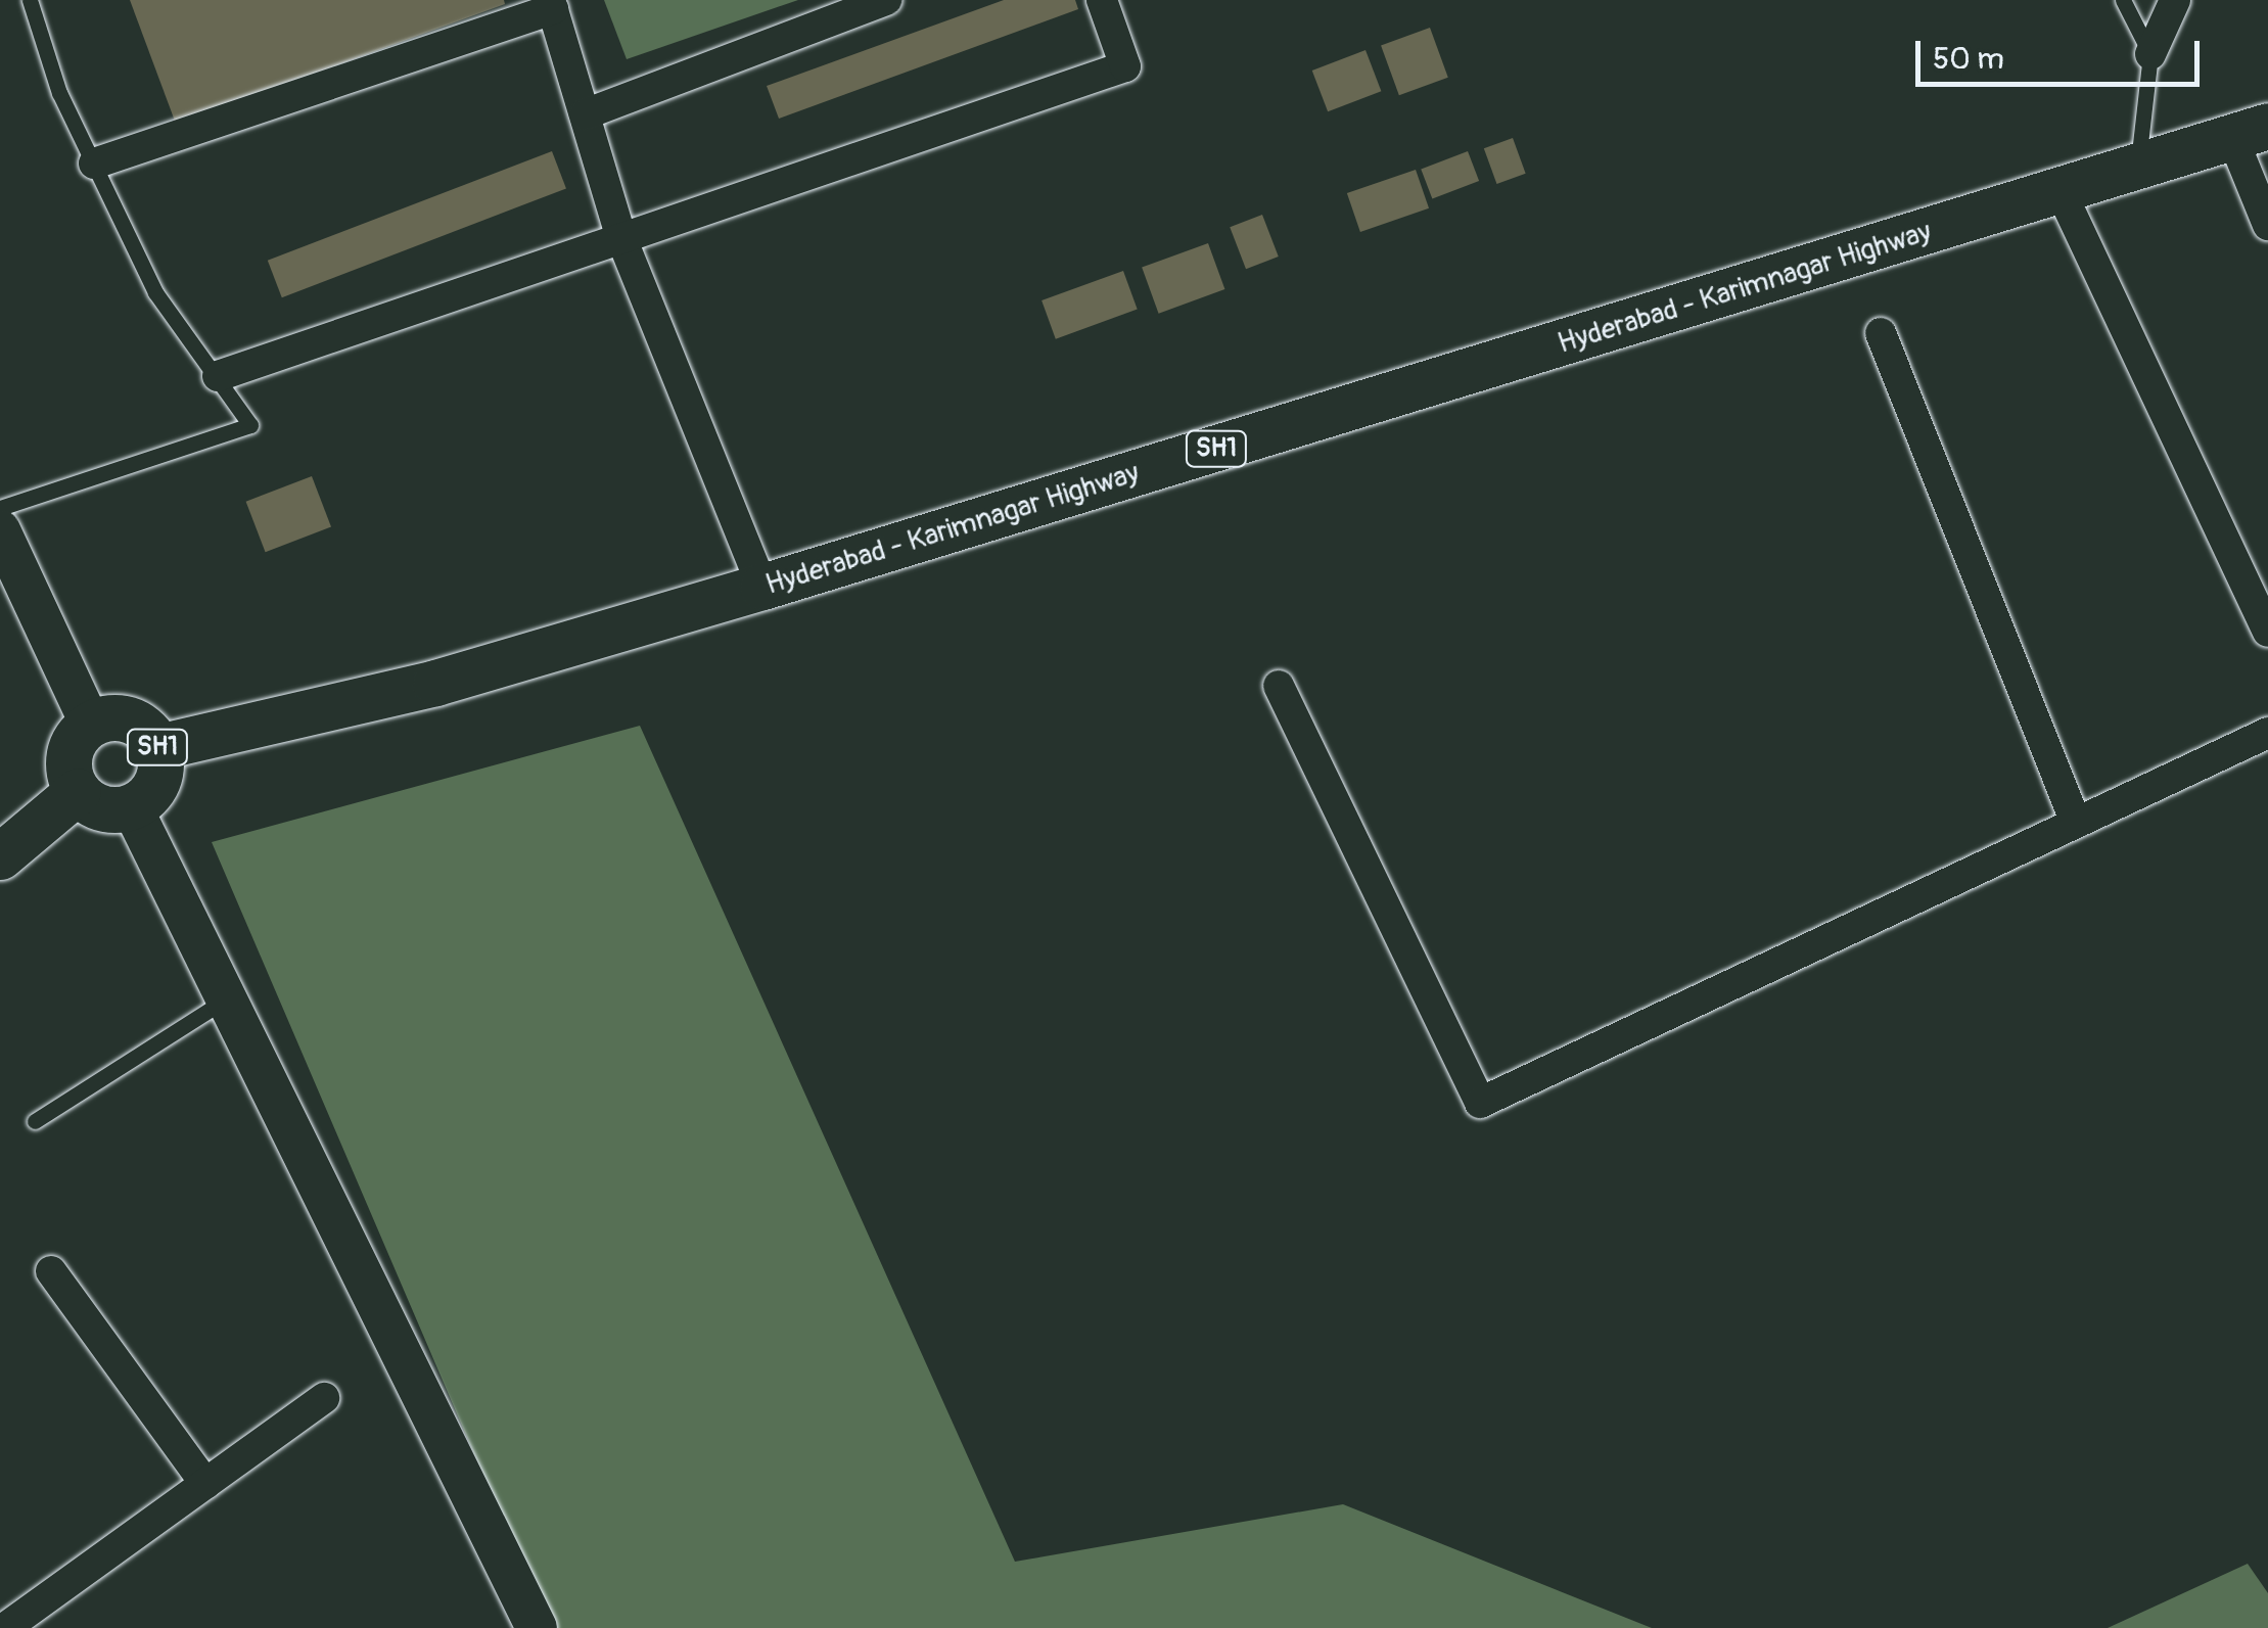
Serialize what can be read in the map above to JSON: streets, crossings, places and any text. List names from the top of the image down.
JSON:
{
  "streets": {
    "main road": ["Hyderabad - Karimnagar Highway", "SH1"]
  },
  "crossings": [
    ["Hyderabad - Karimnagar Highway", "SH1"]
  ],
  "scale_bar": "50 m"
}
